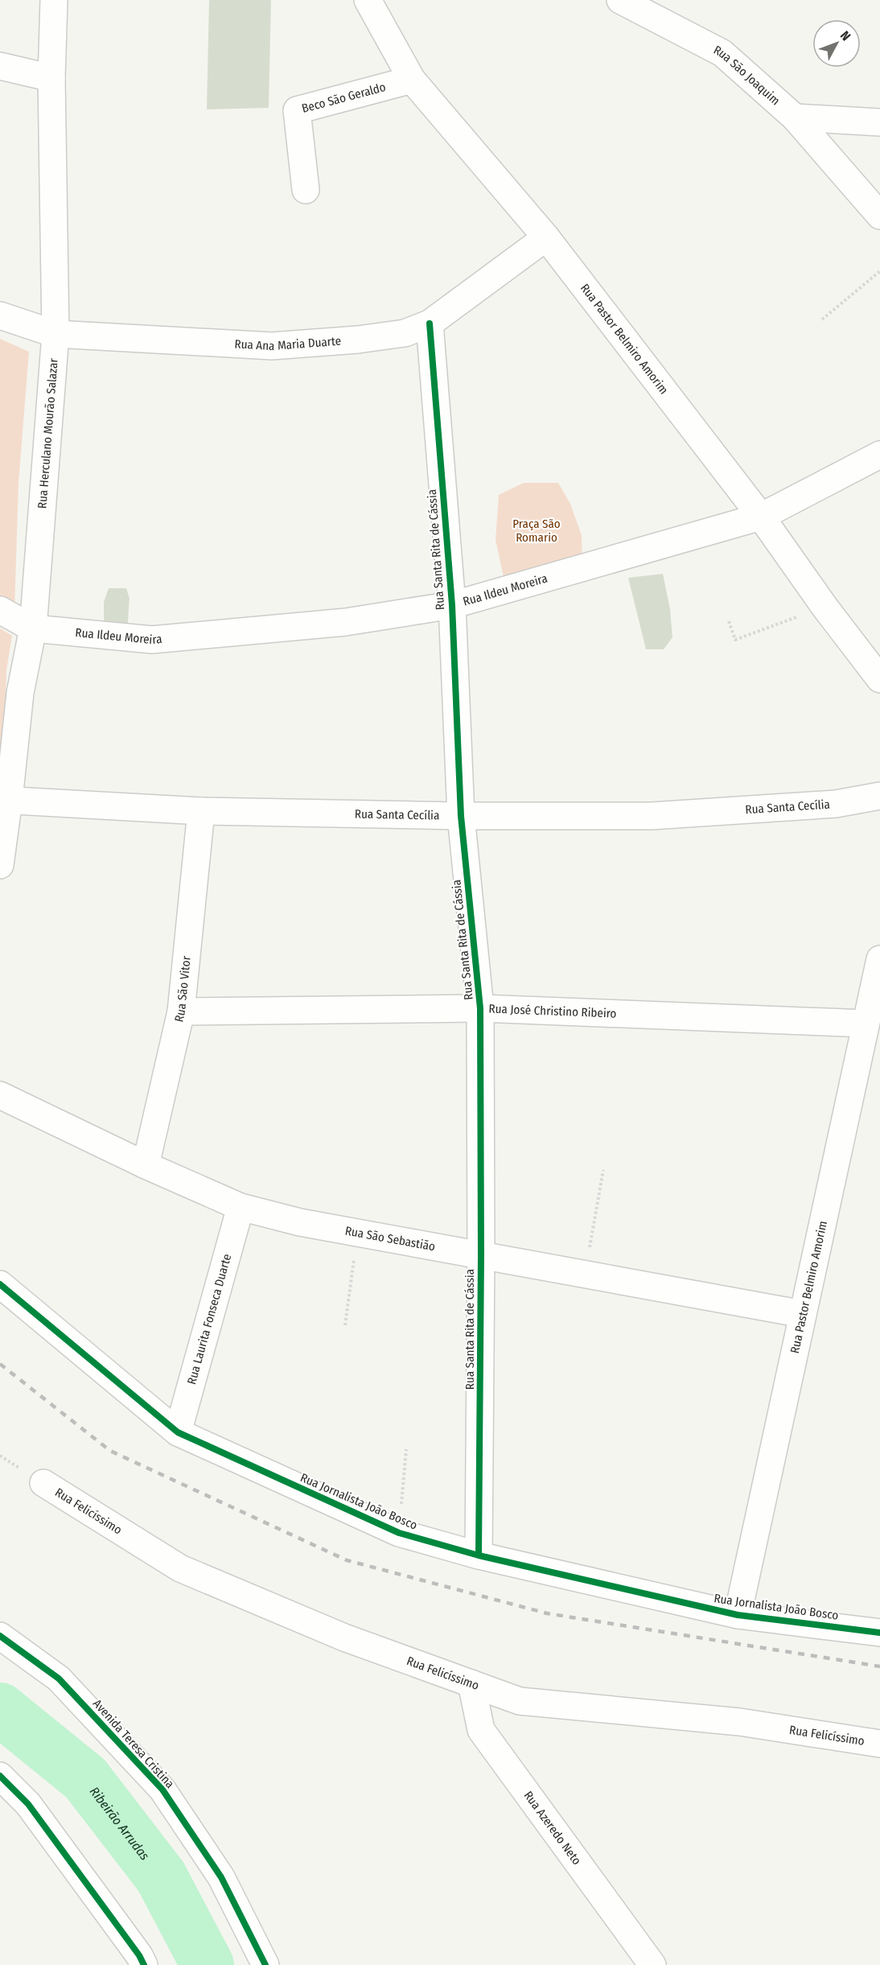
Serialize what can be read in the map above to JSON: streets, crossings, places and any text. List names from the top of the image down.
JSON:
{
  "streets": {
    "street": [
      "Rua São Joaquim",
      "Beco São Geraldo",
      "Rua Pastor Belmiro Amorim",
      "Rua Ana Maria Duarte",
      "Rua Herculano Mourão Salazar",
      "Rua Santa Rita de Cássia",
      "Rua Ildeu Moreira",
      "Rua Santa Cecília",
      "Rua São Vitor",
      "Rua José Christino Ribeiro",
      "Rua São Sebastião",
      "Rua Laurita Fonseca Duarte",
      "Rua Jornalista João Bosco",
      "Rua Felicíssimo",
      "Avenida Teresa Cristina",
      "Rua Azeredo Neto"
    ]
  },
  "crossings": [
    ["Beco São Geraldo", "Rua Pastor Belmiro Amorim"],
    ["Rua Pastor Belmiro Amorim", "Rua Ana Maria Duarte"],
    ["Rua Pastor Belmiro Amorim", "Rua Ildeu Moreira"],
    ["Rua Pastor Belmiro Amorim", "Rua José Christino Ribeiro"],
    ["Rua Pastor Belmiro Amorim", "Rua São Sebastião"],
    ["Rua Pastor Belmiro Amorim", "Rua Jornalista João Bosco"],
    ["Rua Ana Maria Duarte", "Rua Herculano Mourão Salazar"],
    ["Rua Ana Maria Duarte", "Rua Santa Rita de Cássia"],
    ["Rua Herculano Mourão Salazar", "Rua Ildeu Moreira"],
    ["Rua Herculano Mourão Salazar", "Rua Santa Cecília"],
    ["Rua Santa Rita de Cássia", "Rua Ildeu Moreira"],
    ["Rua Santa Rita de Cássia", "Rua Santa Cecília"],
    ["Rua Santa Rita de Cássia", "Rua José Christino Ribeiro"],
    ["Rua Santa Rita de Cássia", "Rua São Sebastião"],
    ["Rua Santa Rita de Cássia", "Rua Jornalista João Bosco"],
    ["Rua Santa Cecília", "Rua São Vitor"],
    ["Rua São Vitor", "Rua José Christino Ribeiro"],
    ["Rua São Vitor", "Rua São Sebastião"],
    ["Rua São Sebastião", "Rua Laurita Fonseca Duarte"],
    ["Rua Laurita Fonseca Duarte", "Rua Jornalista João Bosco"],
    ["Rua Felicíssimo", "Rua Azeredo Neto"]
  ],
  "water": ["Ribeirão Arrudas"],
  "parks": ["Praça São Romario"],
  "north": "top right"
}
